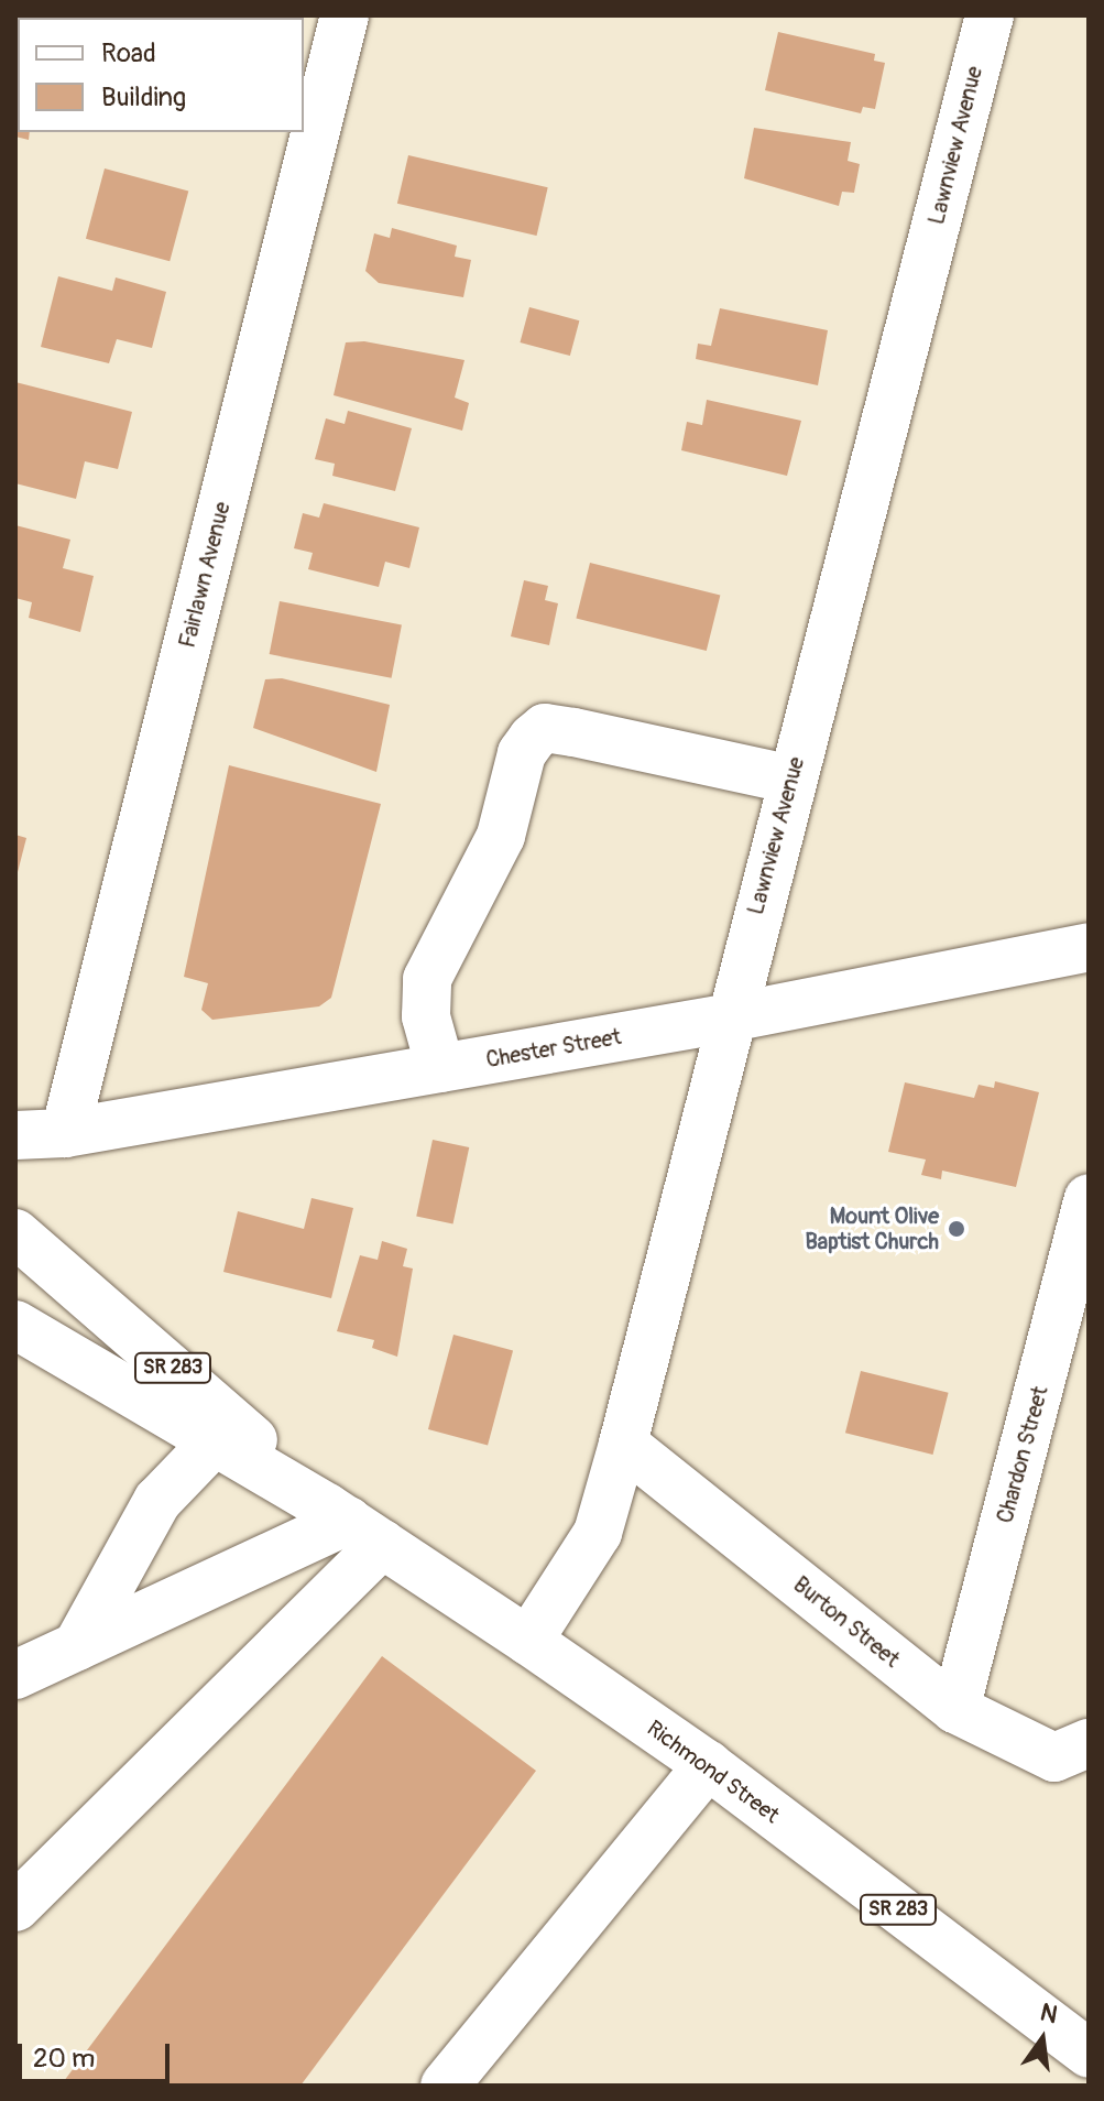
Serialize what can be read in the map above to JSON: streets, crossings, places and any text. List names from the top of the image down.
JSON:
{
  "streets": {
    "street": [
      "Lawnview Avenue",
      "Fairlawn Avenue",
      "Chester Street",
      "SR 283",
      "Chardon Street",
      "Burton Street",
      "Richmond Street"
    ]
  },
  "crossings": [
    ["Lawnview Avenue", "Chester Street"],
    ["Lawnview Avenue", "Burton Street"],
    ["Lawnview Avenue", "Richmond Street"],
    ["Fairlawn Avenue", "Chester Street"],
    ["Chardon Street", "Burton Street"]
  ],
  "places": ["Mount Olive Baptist Church"],
  "legend": ["Road", "Building"],
  "scale_bar": "20 m",
  "north": "top"
}
